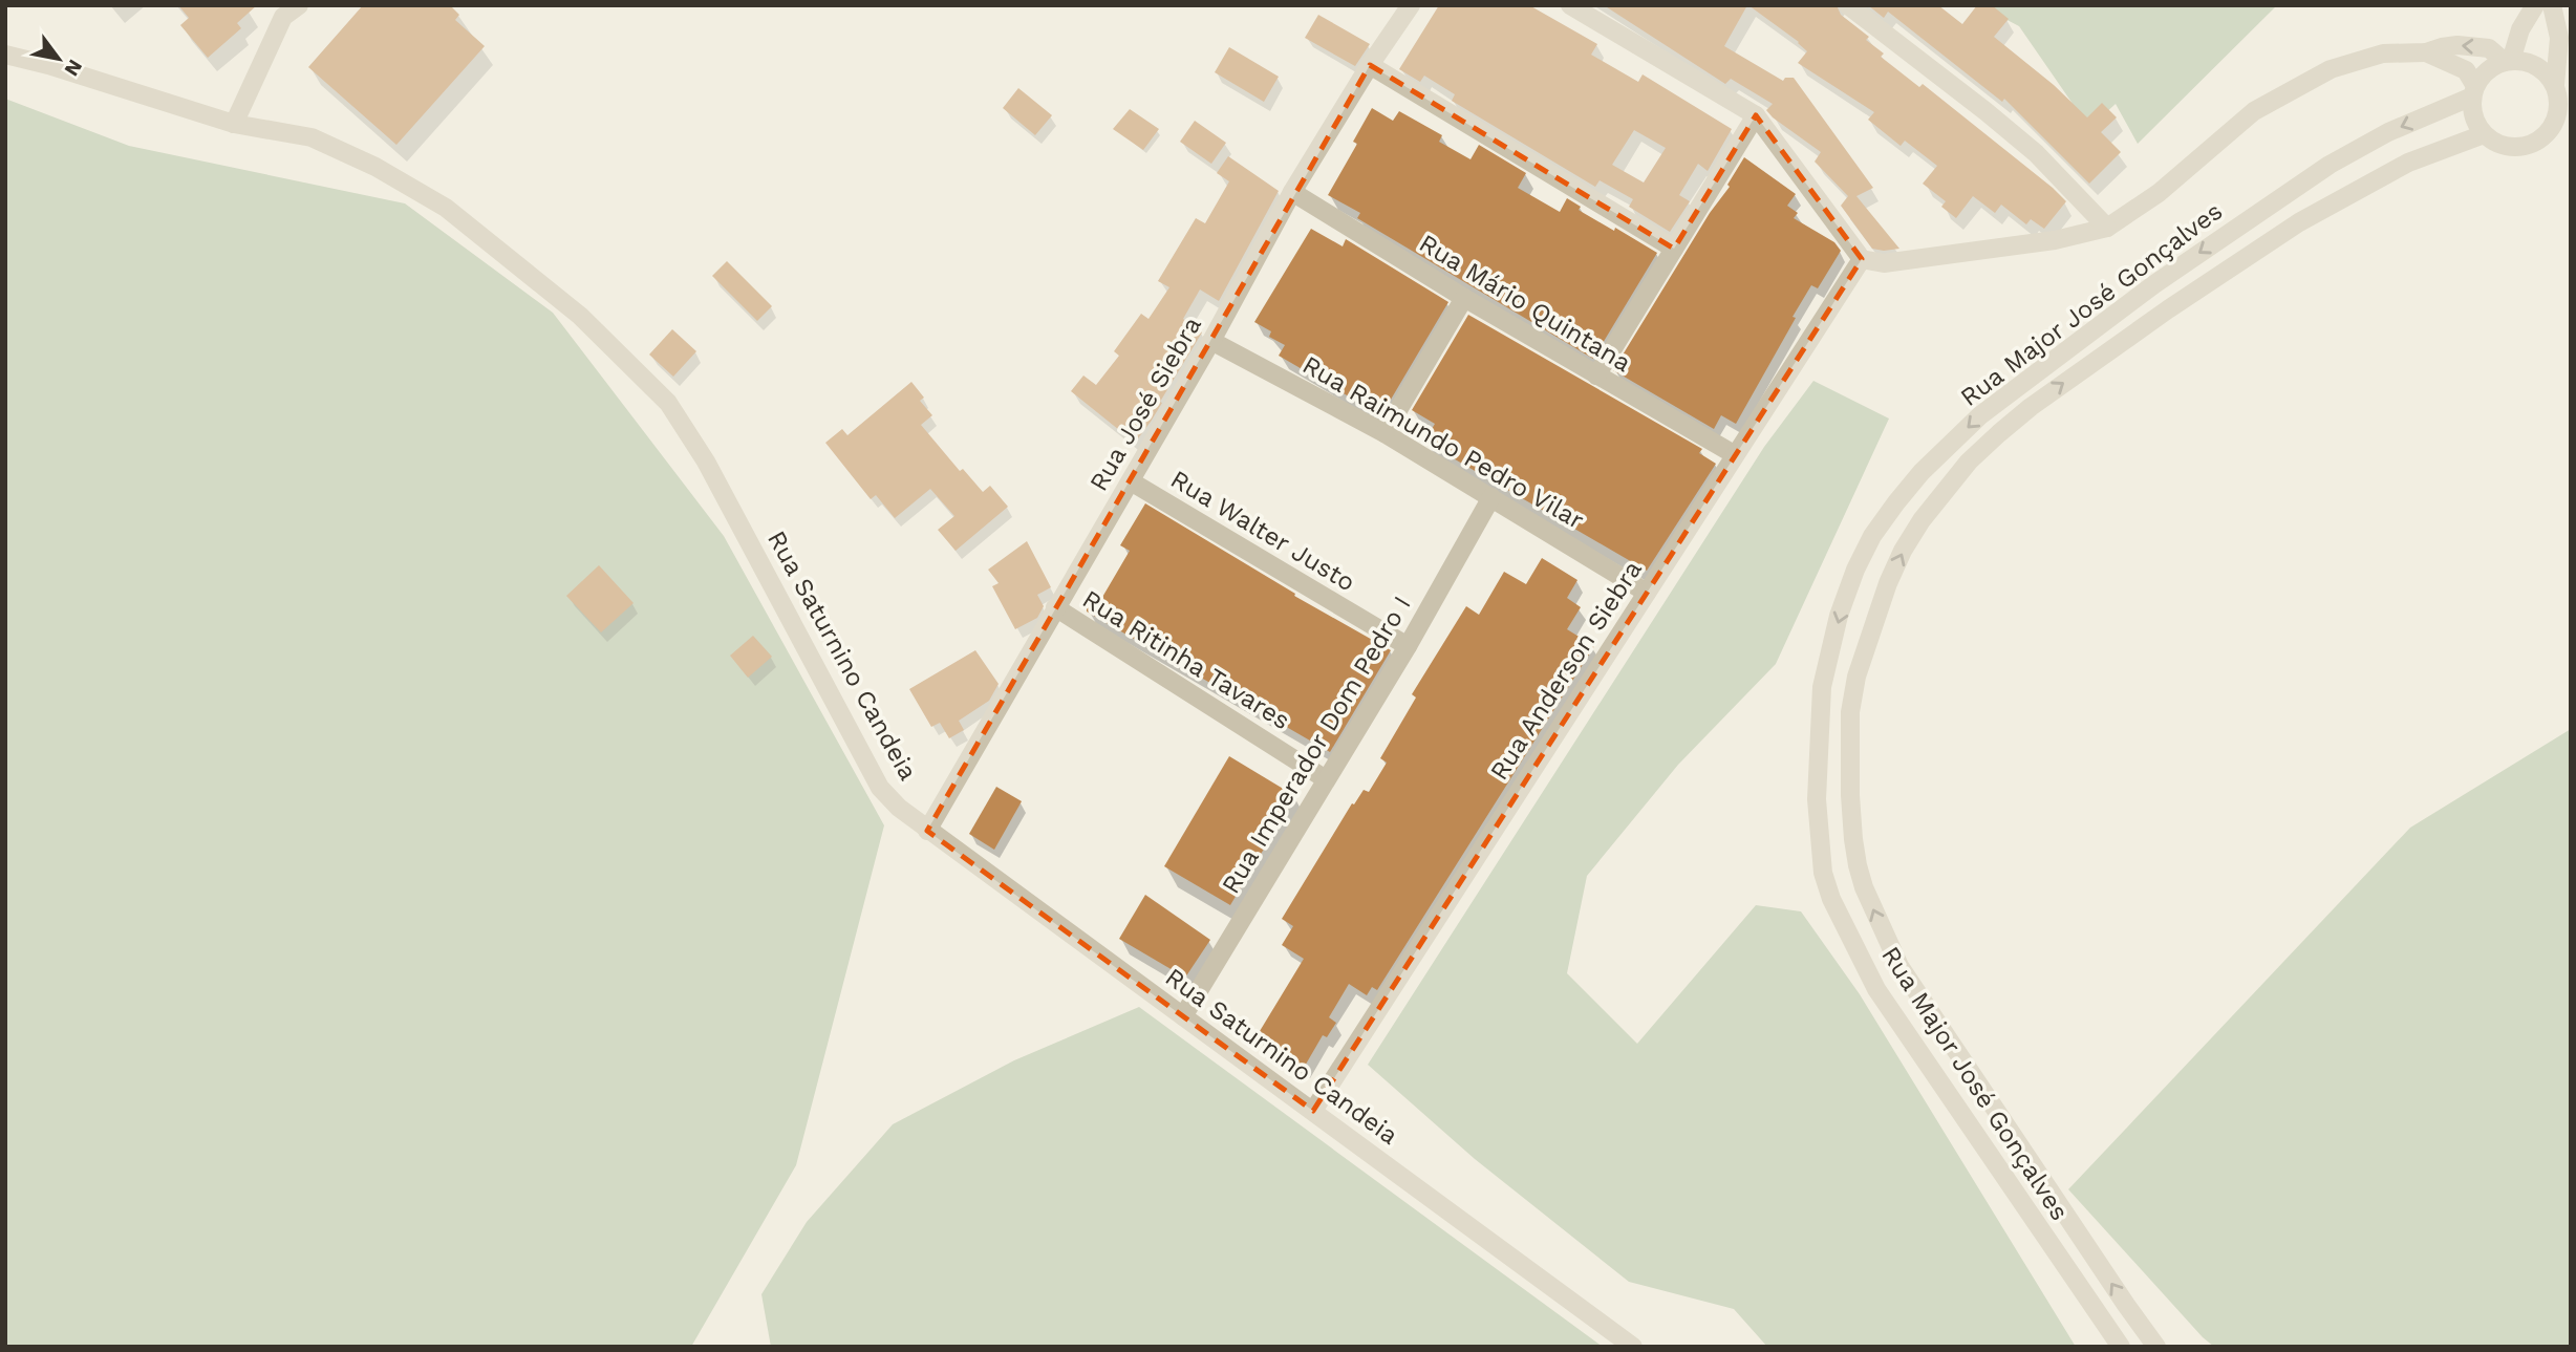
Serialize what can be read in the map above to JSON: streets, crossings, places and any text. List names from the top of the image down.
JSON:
{
  "streets": {
    "street": [
      "Rua Mário Quintana",
      "Rua Major José Gonçalves",
      "Rua José Siebra",
      "Rua Raimundo Pedro Vilar",
      "Rua Walter Justo",
      "Rua Saturnino Candeia",
      "Rua Ritinha Tavares",
      "Rua Anderson Siebra",
      "Rua Imperador Dom Pedro I"
    ]
  },
  "crossings": [
    ["Rua Mário Quintana", "Rua José Siebra"],
    ["Rua Mário Quintana", "Rua Anderson Siebra"],
    ["Rua José Siebra", "Rua Raimundo Pedro Vilar"],
    ["Rua José Siebra", "Rua Walter Justo"],
    ["Rua José Siebra", "Rua Saturnino Candeia"],
    ["Rua José Siebra", "Rua Ritinha Tavares"],
    ["Rua Raimundo Pedro Vilar", "Rua Anderson Siebra"],
    ["Rua Raimundo Pedro Vilar", "Rua Imperador Dom Pedro I"],
    ["Rua Walter Justo", "Rua Imperador Dom Pedro I"],
    ["Rua Saturnino Candeia", "Rua Anderson Siebra"],
    ["Rua Saturnino Candeia", "Rua Imperador Dom Pedro I"],
    ["Rua Ritinha Tavares", "Rua Imperador Dom Pedro I"]
  ],
  "north": "bottom right"
}
